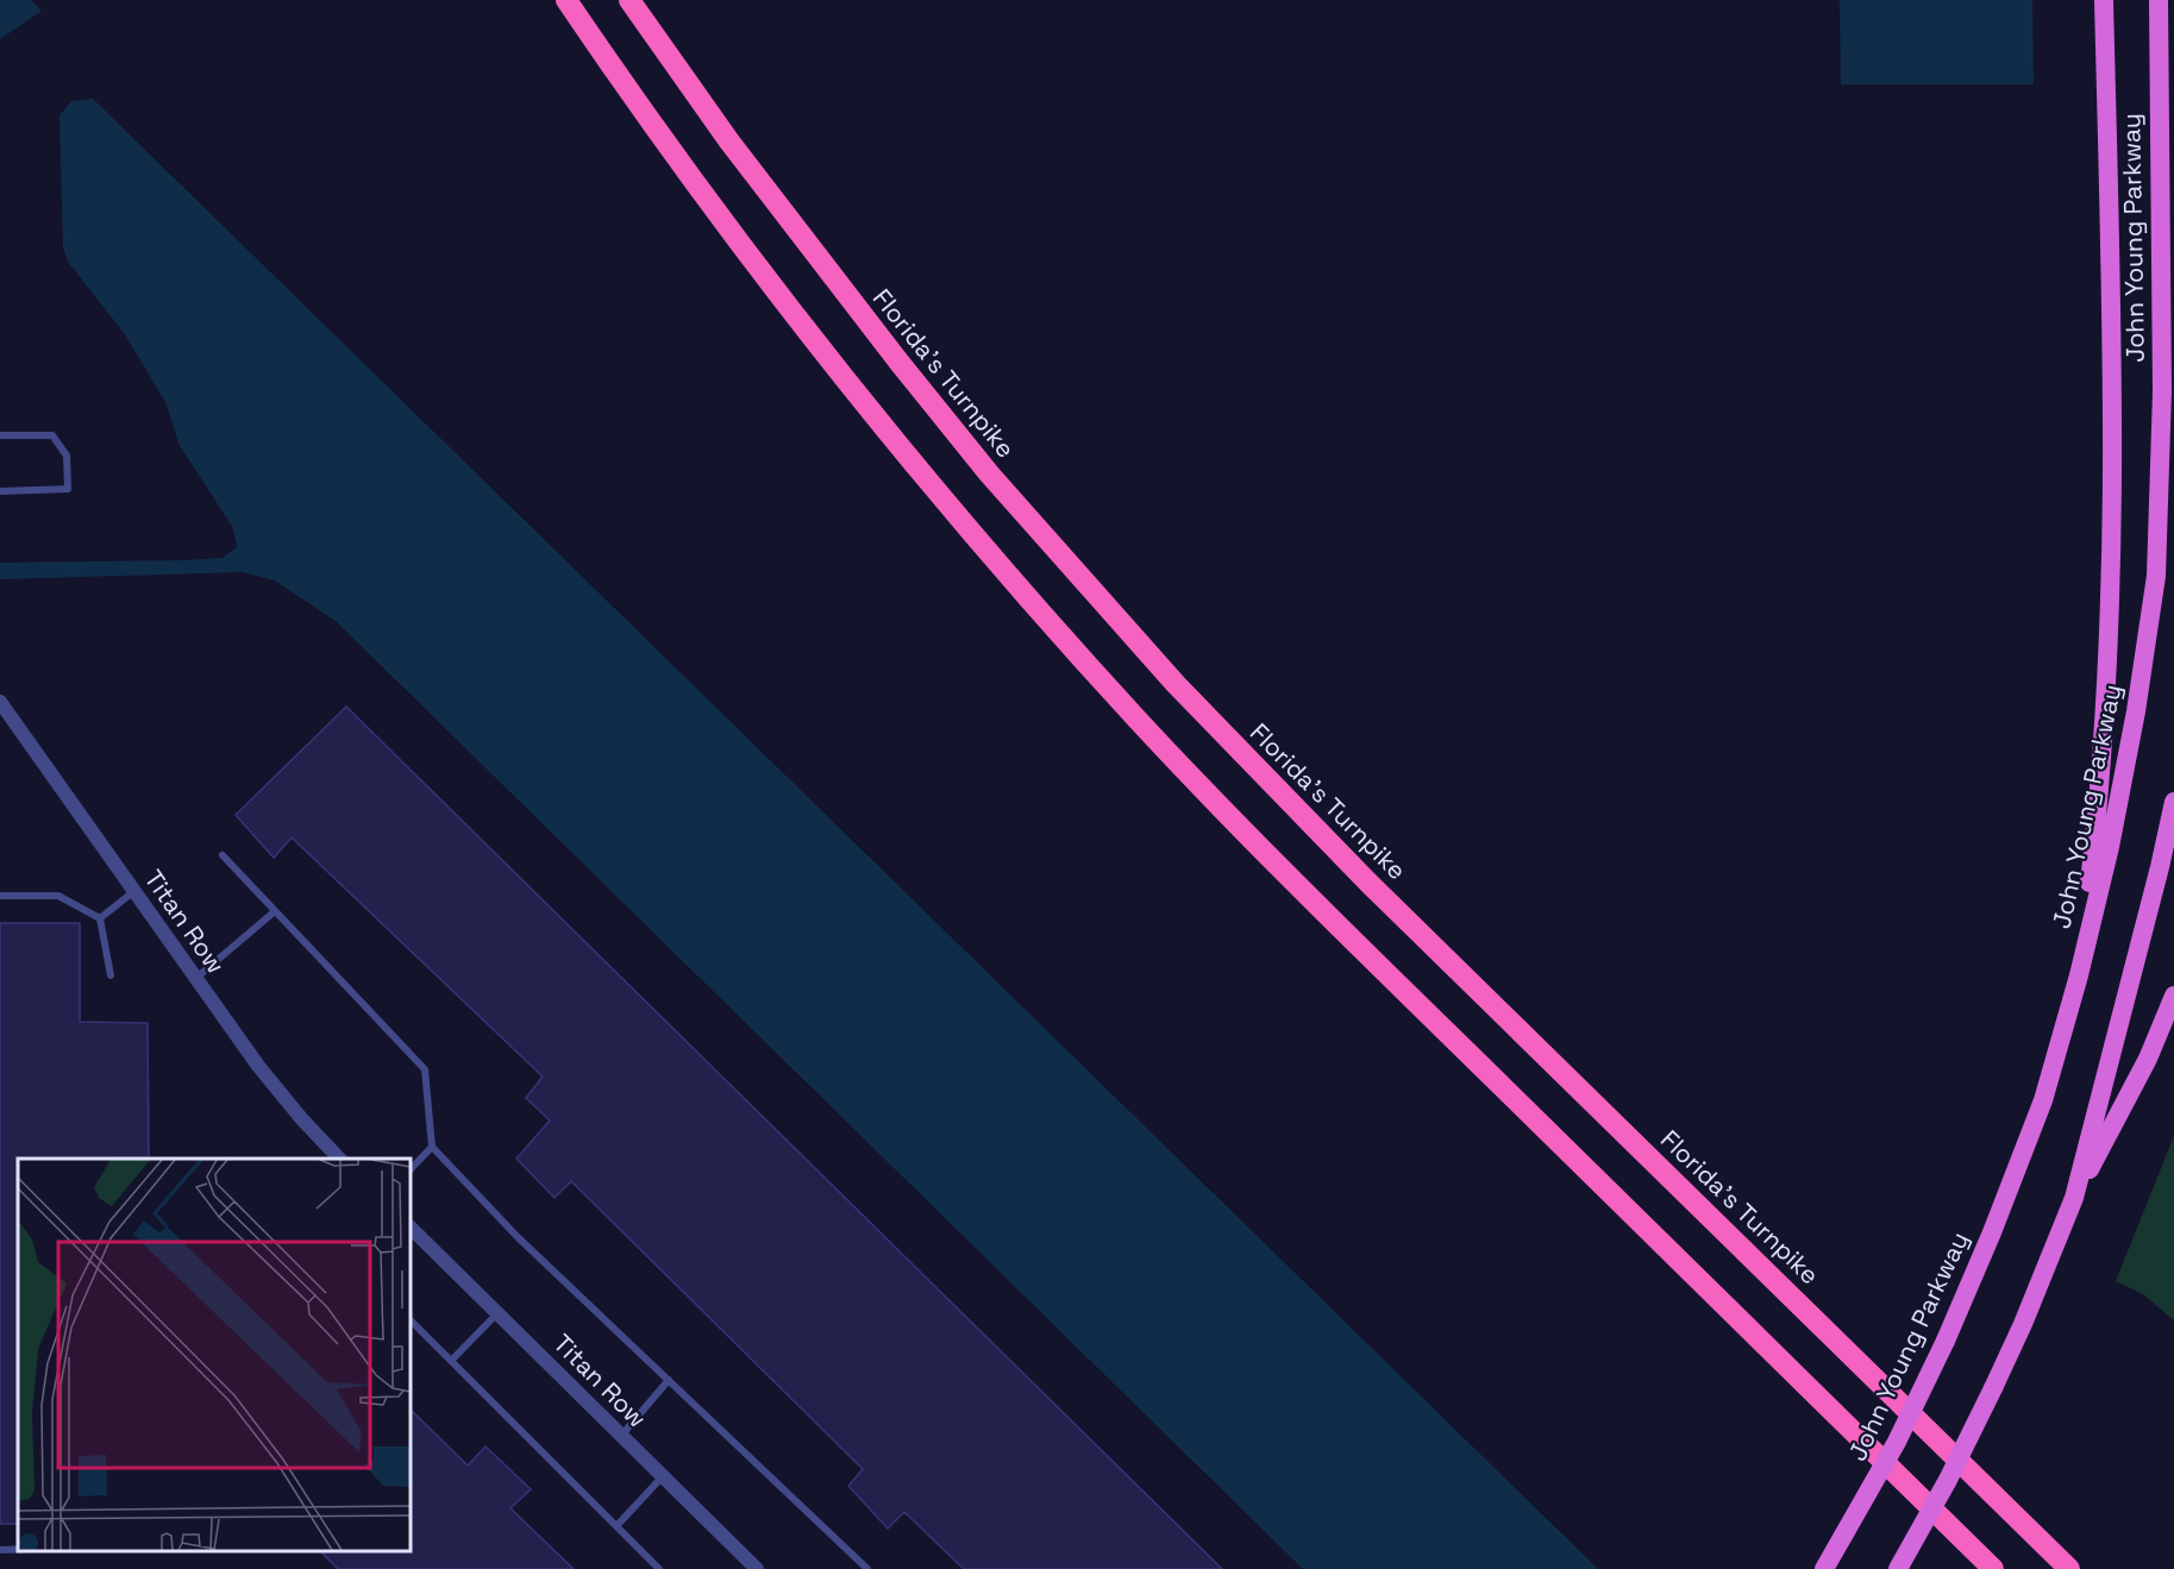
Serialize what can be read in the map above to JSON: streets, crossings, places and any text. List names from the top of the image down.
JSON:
{
  "streets": {
    "highway": ["John Young Parkway", "Florida's Turnpike"],
    "street": ["Titan Row"]
  }
}
